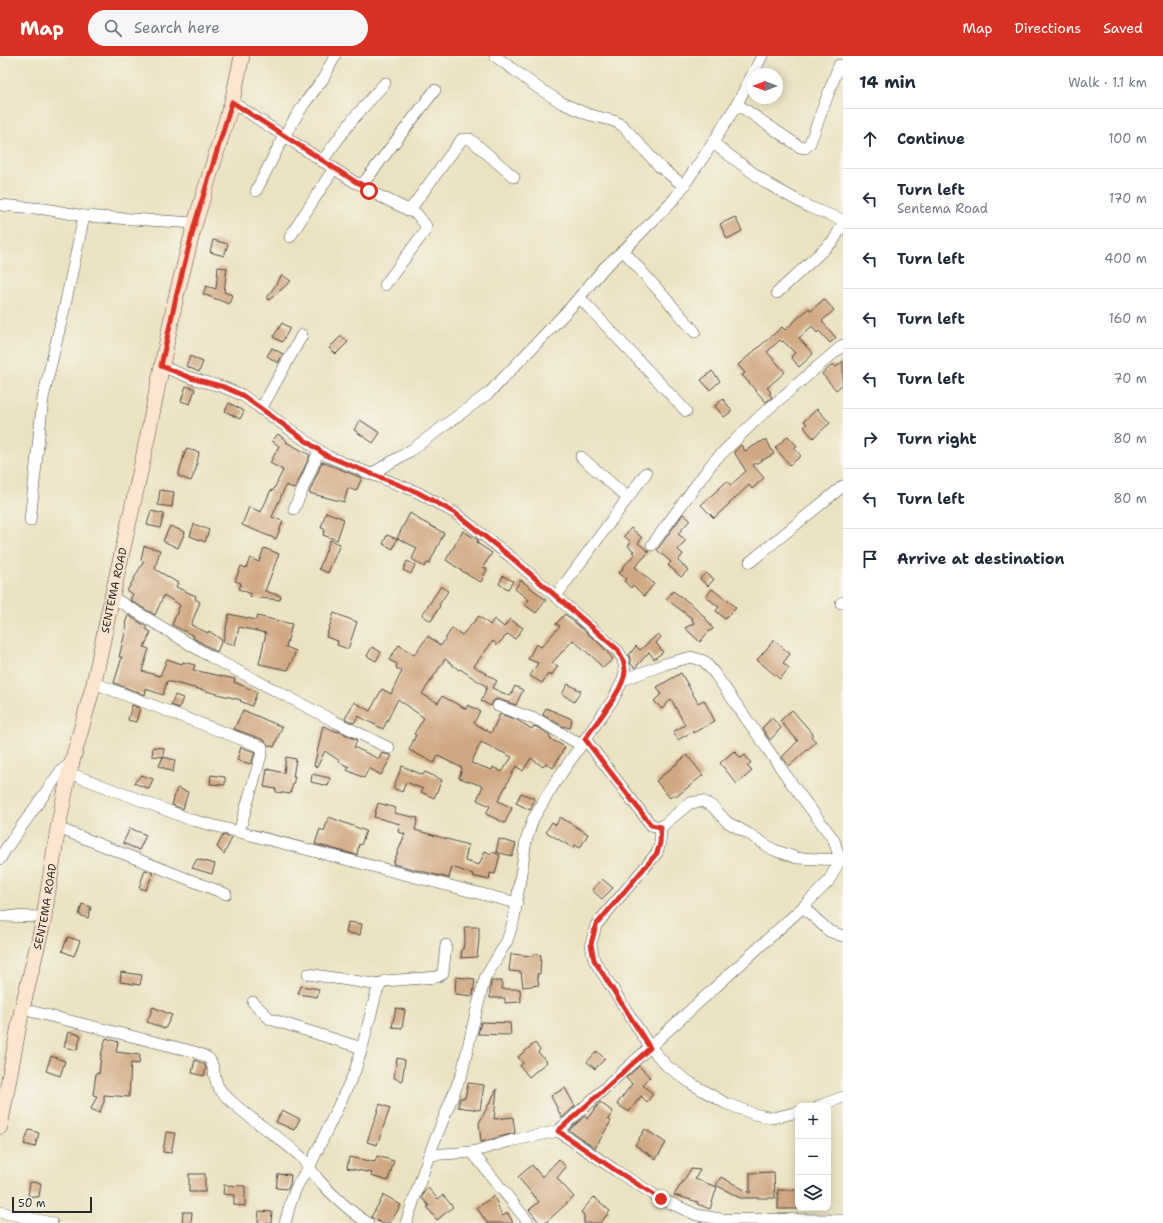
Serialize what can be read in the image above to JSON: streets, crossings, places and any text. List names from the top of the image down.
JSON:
{
  "streets": {
    "main road": ["SENTEMA ROAD"]
  },
  "scale_bar": "50 m",
  "north": "left",
  "page": {
    "header": "Map",
    "search": "Search here",
    "nav": ["Map", "Directions", "Saved"],
    "heading": ["14 min", "Walk · 1.1 km"],
    "list": [
      ["Continue", "100 m"],
      ["Turn left", "Sentema Road", "170 m"],
      ["Turn left", "400 m"],
      ["Turn left", "160 m"],
      ["Turn left", "70 m"],
      ["Turn right", "80 m"],
      ["Turn left", "80 m"],
      "Arrive at destination"
    ],
    "map_buttons": ["+", "−"],
    "scale": "50 m"
  }
}
